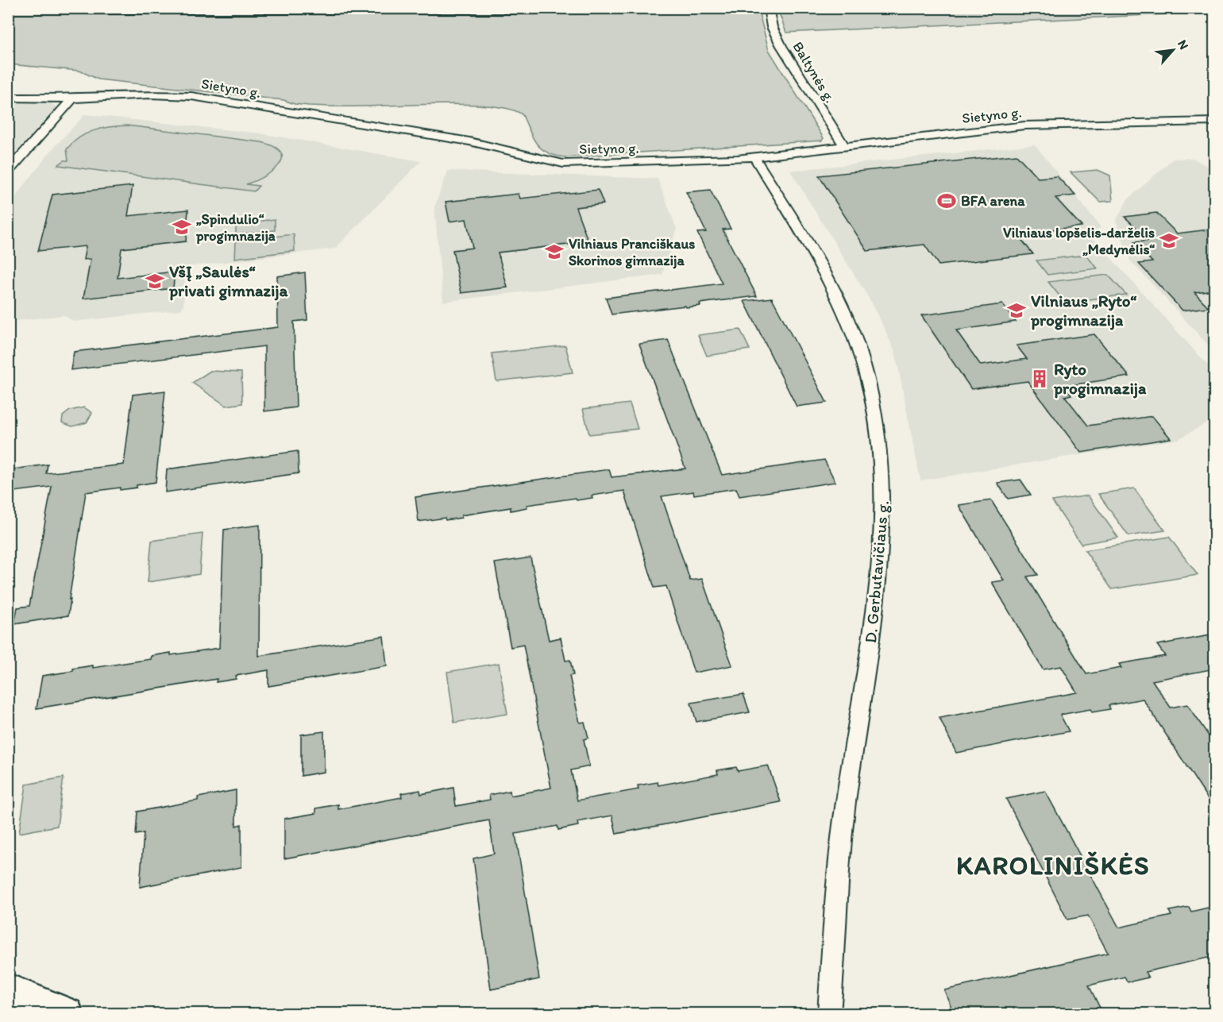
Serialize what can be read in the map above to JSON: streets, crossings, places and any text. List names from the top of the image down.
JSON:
{
  "streets": {
    "street": ["Baltynės g.", "Sietyno g.", "D. Gerbutavičiaus g."]
  },
  "crossings": [
    ["Baltynės g.", "Sietyno g."],
    ["Sietyno g.", "D. Gerbutavičiaus g."]
  ],
  "districts": ["KAROLINIŠKĖS"],
  "places": {
    "sports": ["BFA arena"],
    "school or university": [
      "„Spindulio“ progimnazija",
      "Vilniaus lopšelis-darželis „Medynėlis“",
      "Vilniaus Pranciškaus Skorinos gimnazija",
      "VšĮ „Saulės“ privati gimnazija",
      "Vilniaus „Ryto“ progimnazija"
    ],
    "building": ["Ryto progimnazija"]
  },
  "north": "top right"
}
